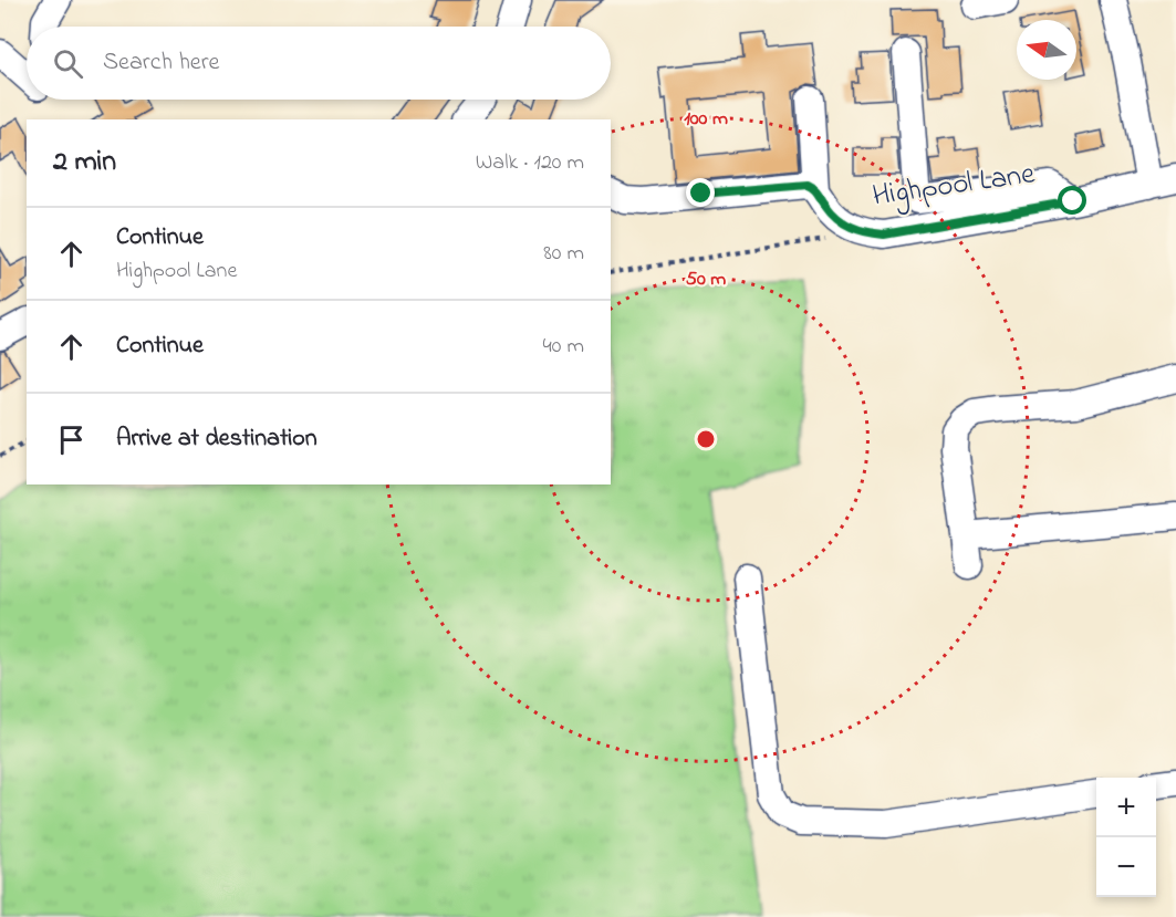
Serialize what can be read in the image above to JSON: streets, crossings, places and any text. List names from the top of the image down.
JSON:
{
  "streets": {
    "street": ["Highpool Lane"]
  },
  "north": "left",
  "page": {
    "search": "Search here",
    "heading": ["2 min", "Walk · 120 m"],
    "list": [
      ["Continue", "Highpool Lane", "80 m"],
      ["Continue", "40 m"],
      "Arrive at destination"
    ],
    "map_buttons": ["+", "−"]
  },
  "rings": ["100 m", "50 m"]
}
